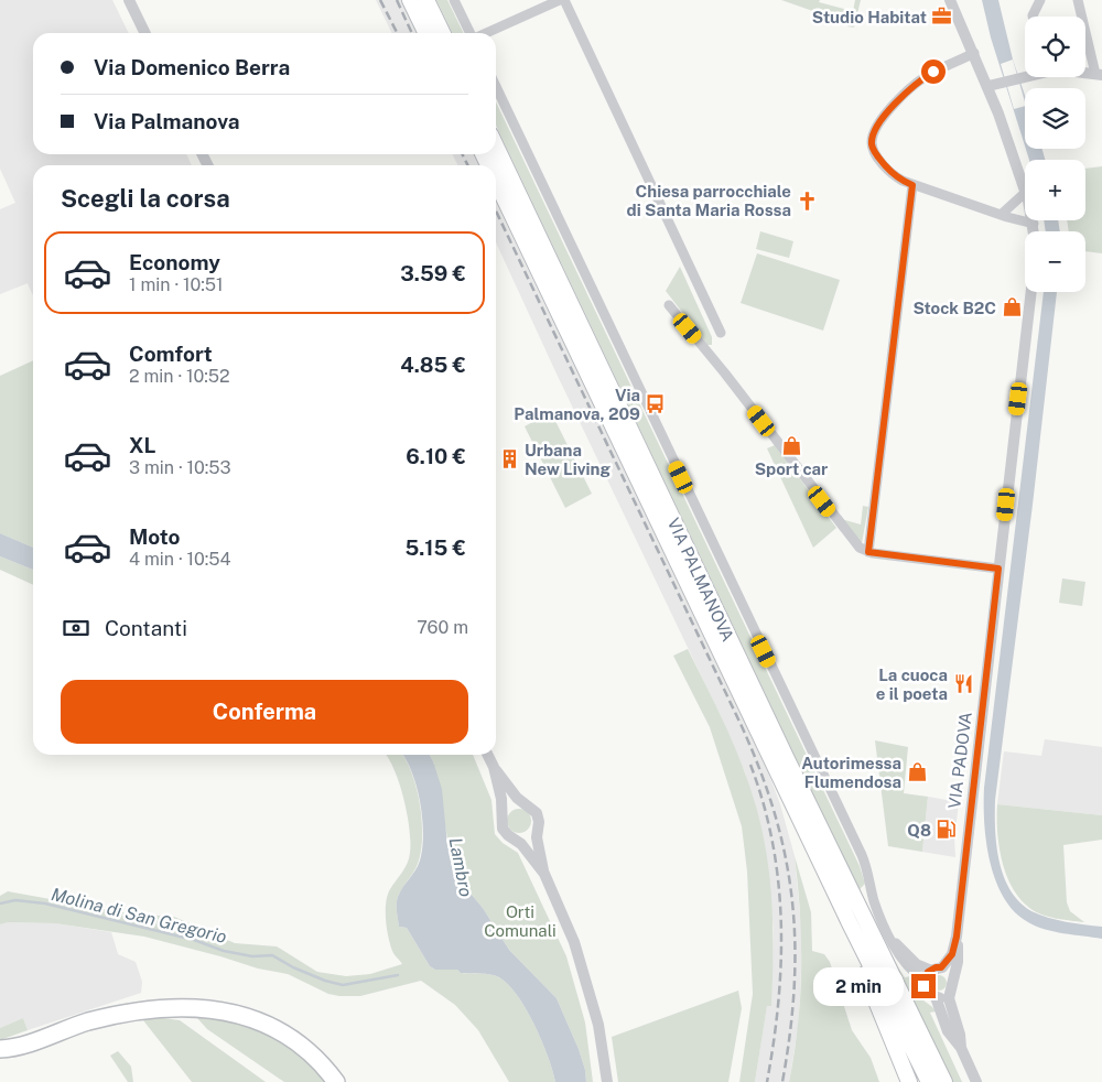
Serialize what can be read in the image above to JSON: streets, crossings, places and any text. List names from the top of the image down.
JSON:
{
  "streets": {
    "highway": ["VIA PALMANOVA"],
    "street": ["VIA PADOVA"]
  },
  "crossings": [
    ["VIA PALMANOVA", "VIA PADOVA"]
  ],
  "water": ["Lambro", "Molina di San Gregorio"],
  "parks": ["Orti Comunali"],
  "places": {
    "office": ["Studio Habitat"],
    "church": ["Chiesa parrocchiale di Santa Maria Rossa"],
    "shop": ["Stock B2C", "Sport car", "Autorimessa Flumendosa"],
    "bus stop": ["Via Palmanova, 209"],
    "building": ["Urbana New Living"],
    "restaurant": ["La cuoca e il poeta"],
    "fuel station": ["Q8"]
  },
  "page": {
    "map_buttons": ["+", "−"],
    "banner": ["Via Domenico Berra", "Via Palmanova"],
    "heading": "Scegli la corsa",
    "list": [
      {
        "name": "Economy",
        "note": "1 min · 10:51",
        "value": "3.59 €"
      },
      {
        "name": "Comfort",
        "note": "2 min · 10:52",
        "value": "4.85 €"
      },
      {
        "name": "XL",
        "note": "3 min · 10:53",
        "value": "6.10 €"
      },
      {
        "name": "Moto",
        "note": "4 min · 10:54",
        "value": "5.15 €"
      }
    ],
    "pay": ["Contanti", "760 m"],
    "buttons": "Conferma",
    "bubble": "2 min"
  }
}
